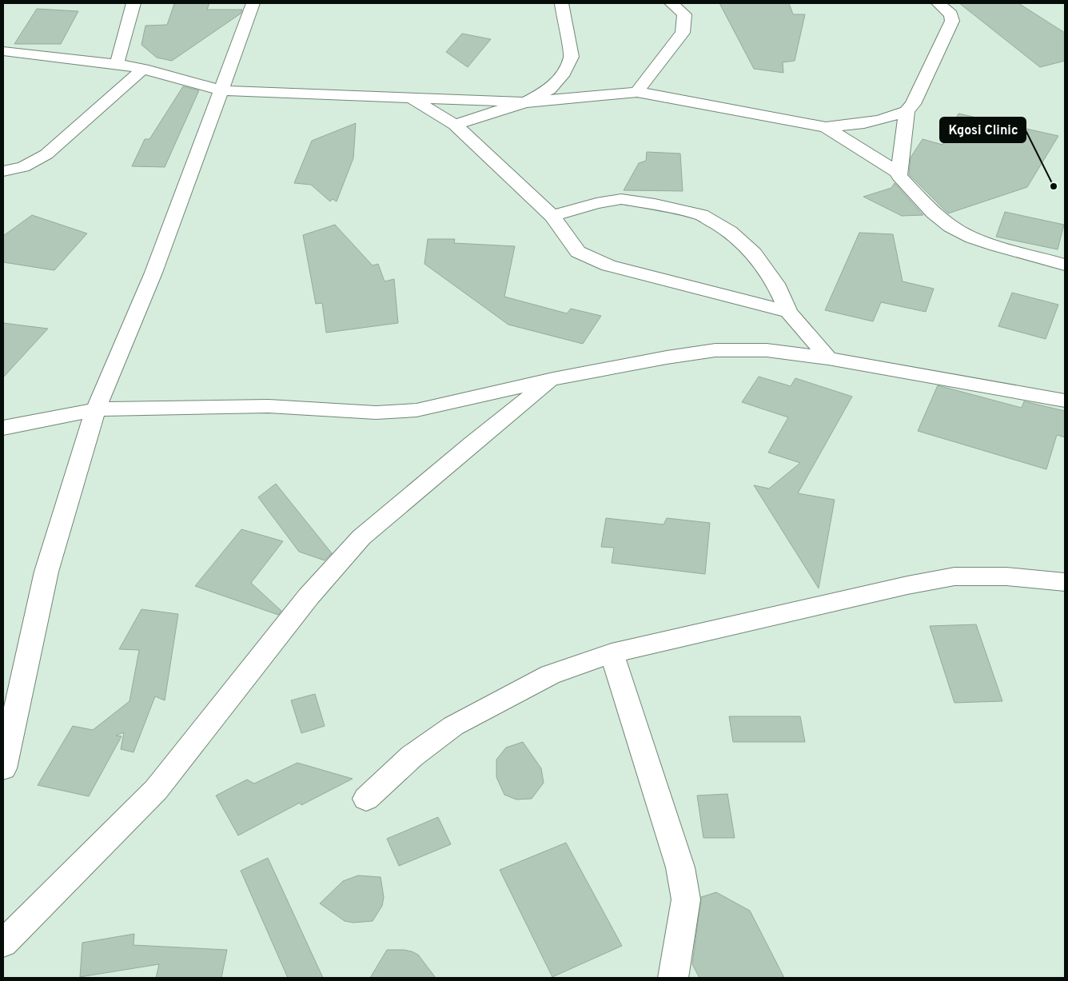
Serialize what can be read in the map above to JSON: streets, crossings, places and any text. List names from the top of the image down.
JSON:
{
  "places": ["Kgosi Clinic"]
}
